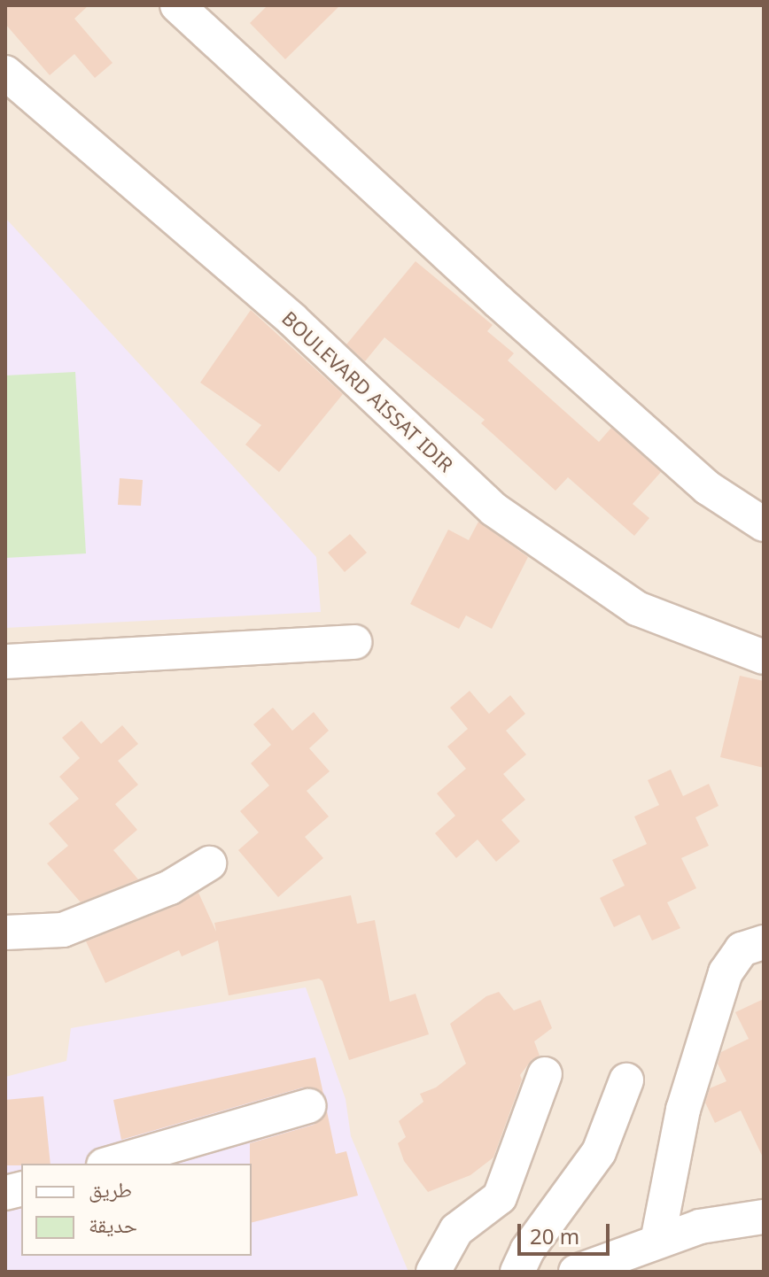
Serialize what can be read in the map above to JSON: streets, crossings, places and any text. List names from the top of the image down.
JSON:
{
  "streets": {
    "street": ["BOULEVARD AISSAT IDIR"]
  },
  "legend": ["طريق", "حديقة"],
  "scale_bar": "20 m"
}
